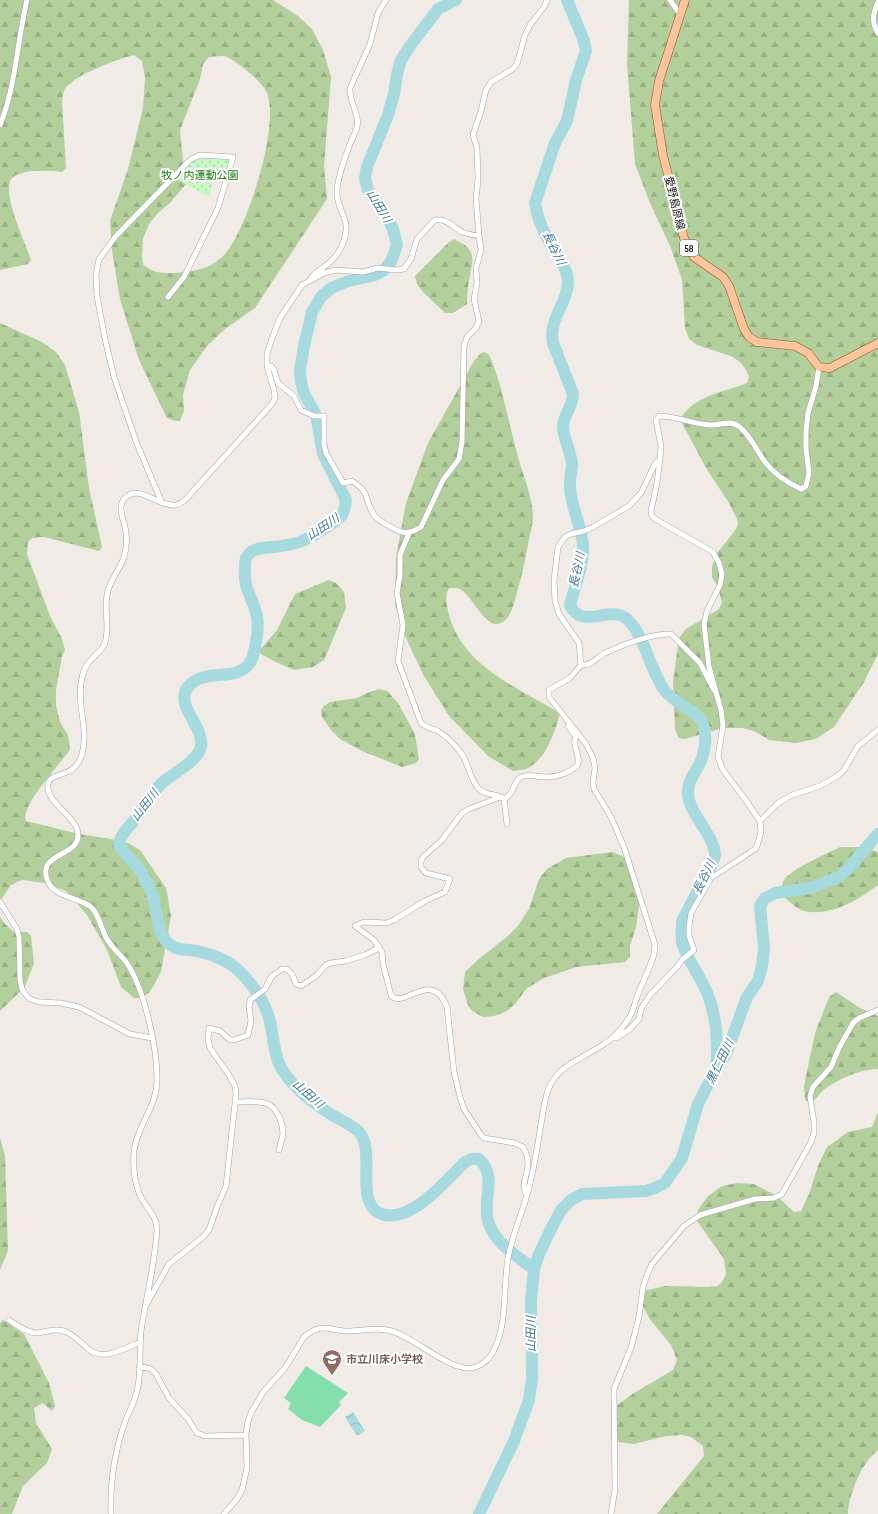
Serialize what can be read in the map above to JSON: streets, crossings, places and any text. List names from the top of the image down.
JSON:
{
  "streets": {
    "main road": ["愛野島原線", "58"]
  },
  "water": ["山田川", "長谷川", "黒仁田川"],
  "parks": ["牧ノ内運動公園"],
  "places": {
    "school or university": ["市立川床小学校"]
  }
}
